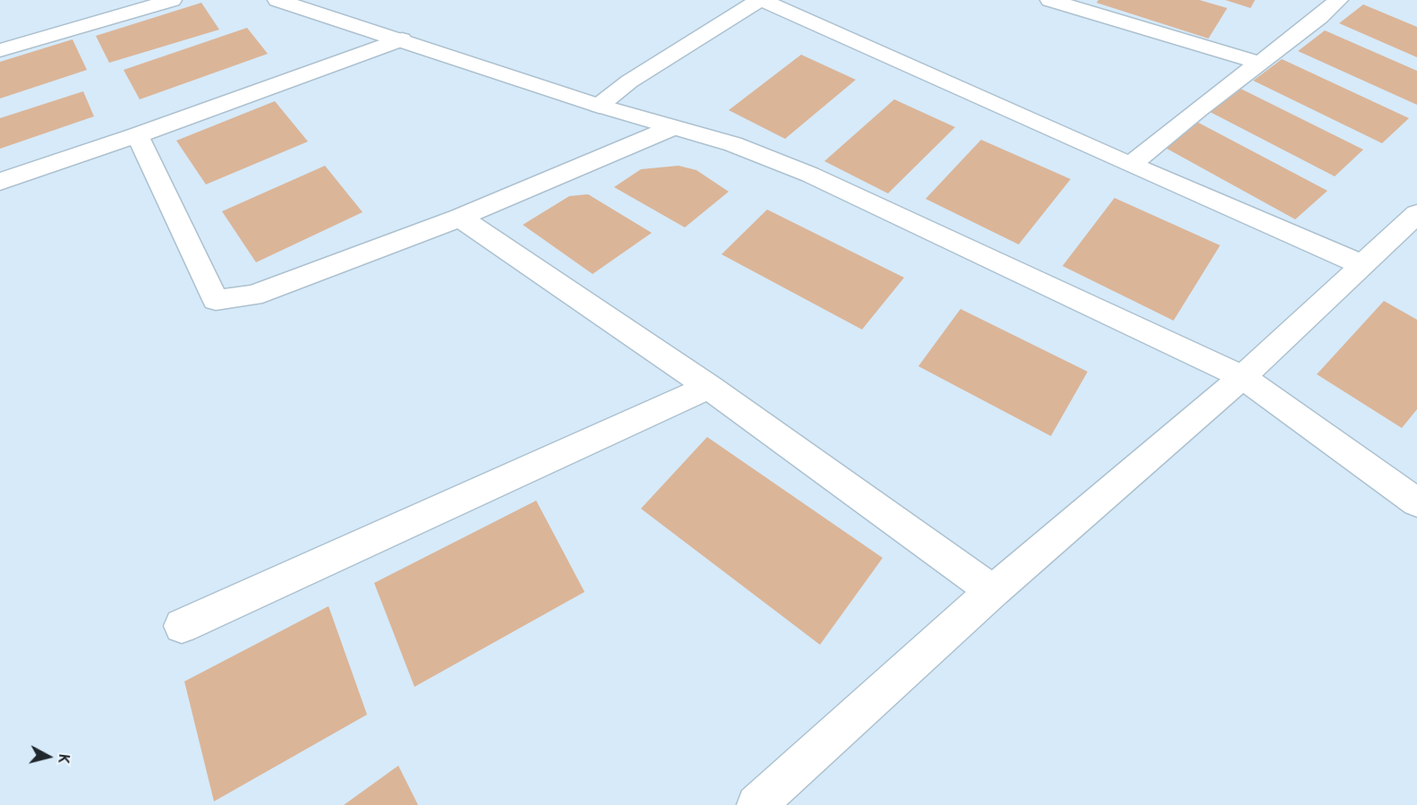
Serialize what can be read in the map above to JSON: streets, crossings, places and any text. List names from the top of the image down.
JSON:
{
  "north": "right"
}
